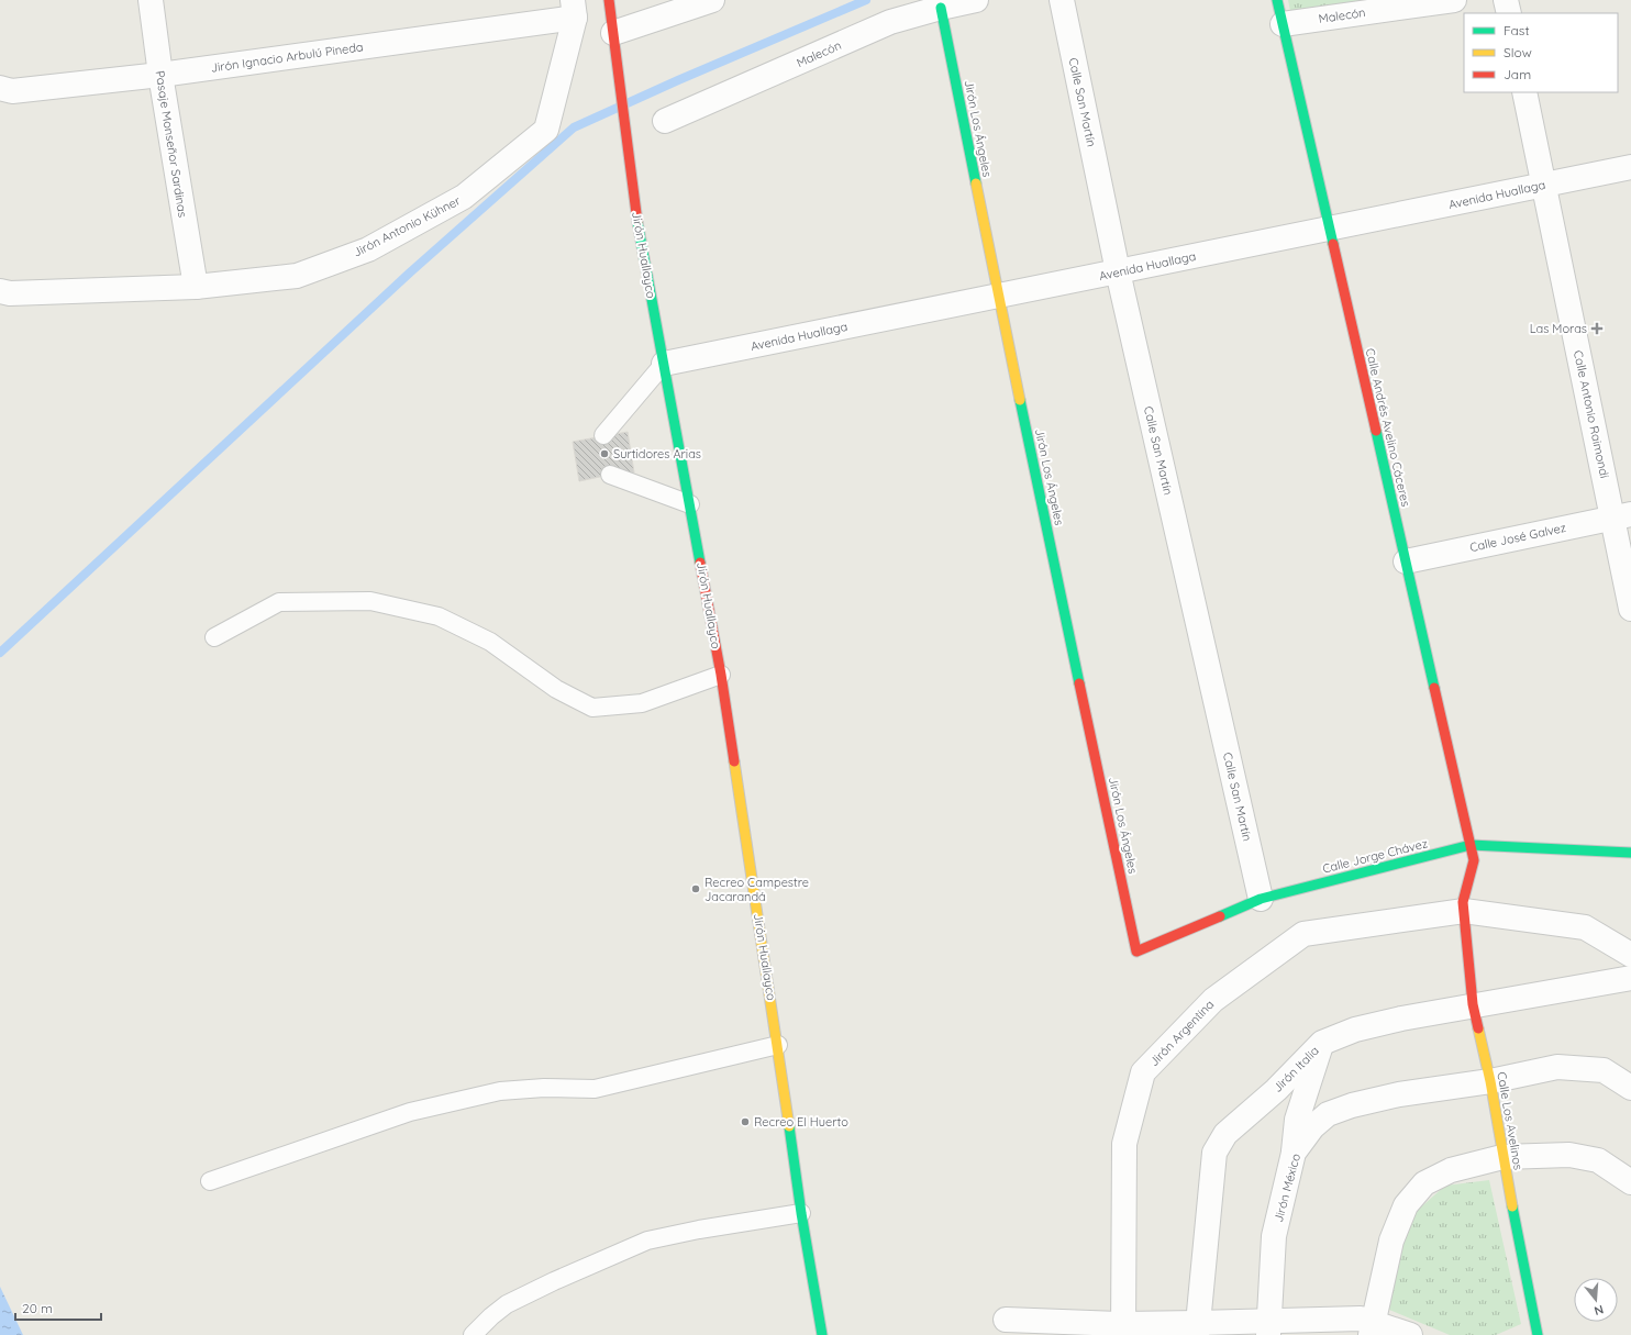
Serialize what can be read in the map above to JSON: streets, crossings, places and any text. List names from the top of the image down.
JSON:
{
  "streets": {
    "street": [
      "Malecón",
      "Jirón Ignacio Arbulú Pineda",
      "Calle San Martín",
      "Jirón Los Ángeles",
      "Pasaje Monseñor Sardinas",
      "Avenida Huallaga",
      "Jirón Antonio Kühner",
      "Jirón Huallayco",
      "Calle Antonio Raimondi",
      "Calle Andrés Avelino Cáceres",
      "Calle José Galvez",
      "Calle Jorge Chávez",
      "Jirón Argentina",
      "Jirón Italia",
      "Calle Los Avelinos",
      "Jirón México"
    ]
  },
  "crossings": [
    ["Malecón", "Jirón Los Ángeles"],
    ["Malecón", "Calle Andrés Avelino Cáceres"],
    ["Jirón Ignacio Arbulú Pineda", "Pasaje Monseñor Sardinas"],
    ["Jirón Ignacio Arbulú Pineda", "Jirón Antonio Kühner"],
    ["Calle San Martín", "Avenida Huallaga"],
    ["Calle San Martín", "Calle Jorge Chávez"],
    ["Jirón Los Ángeles", "Avenida Huallaga"],
    ["Jirón Los Ángeles", "Calle Jorge Chávez"],
    ["Pasaje Monseñor Sardinas", "Jirón Antonio Kühner"],
    ["Avenida Huallaga", "Jirón Huallayco"],
    ["Avenida Huallaga", "Calle Antonio Raimondi"],
    ["Avenida Huallaga", "Calle Andrés Avelino Cáceres"],
    ["Calle Antonio Raimondi", "Calle José Galvez"],
    ["Calle Andrés Avelino Cáceres", "Calle José Galvez"],
    ["Calle Andrés Avelino Cáceres", "Calle Jorge Chávez"],
    ["Calle Andrés Avelino Cáceres", "Jirón Argentina"],
    ["Calle Andrés Avelino Cáceres", "Calle Los Avelinos"],
    ["Jirón Argentina", "Calle Los Avelinos"],
    ["Jirón Italia", "Calle Los Avelinos"],
    ["Calle Los Avelinos", "Jirón México"]
  ],
  "places": {
    "health": ["Las Moras"],
    "other": ["Surtidores Arias", "Recreo Campestre Jacarandá", "Recreo El Huerto"]
  },
  "legend": ["Fast", "Slow", "Jam"],
  "scale_bar": "20 m",
  "north": "bottom"
}
